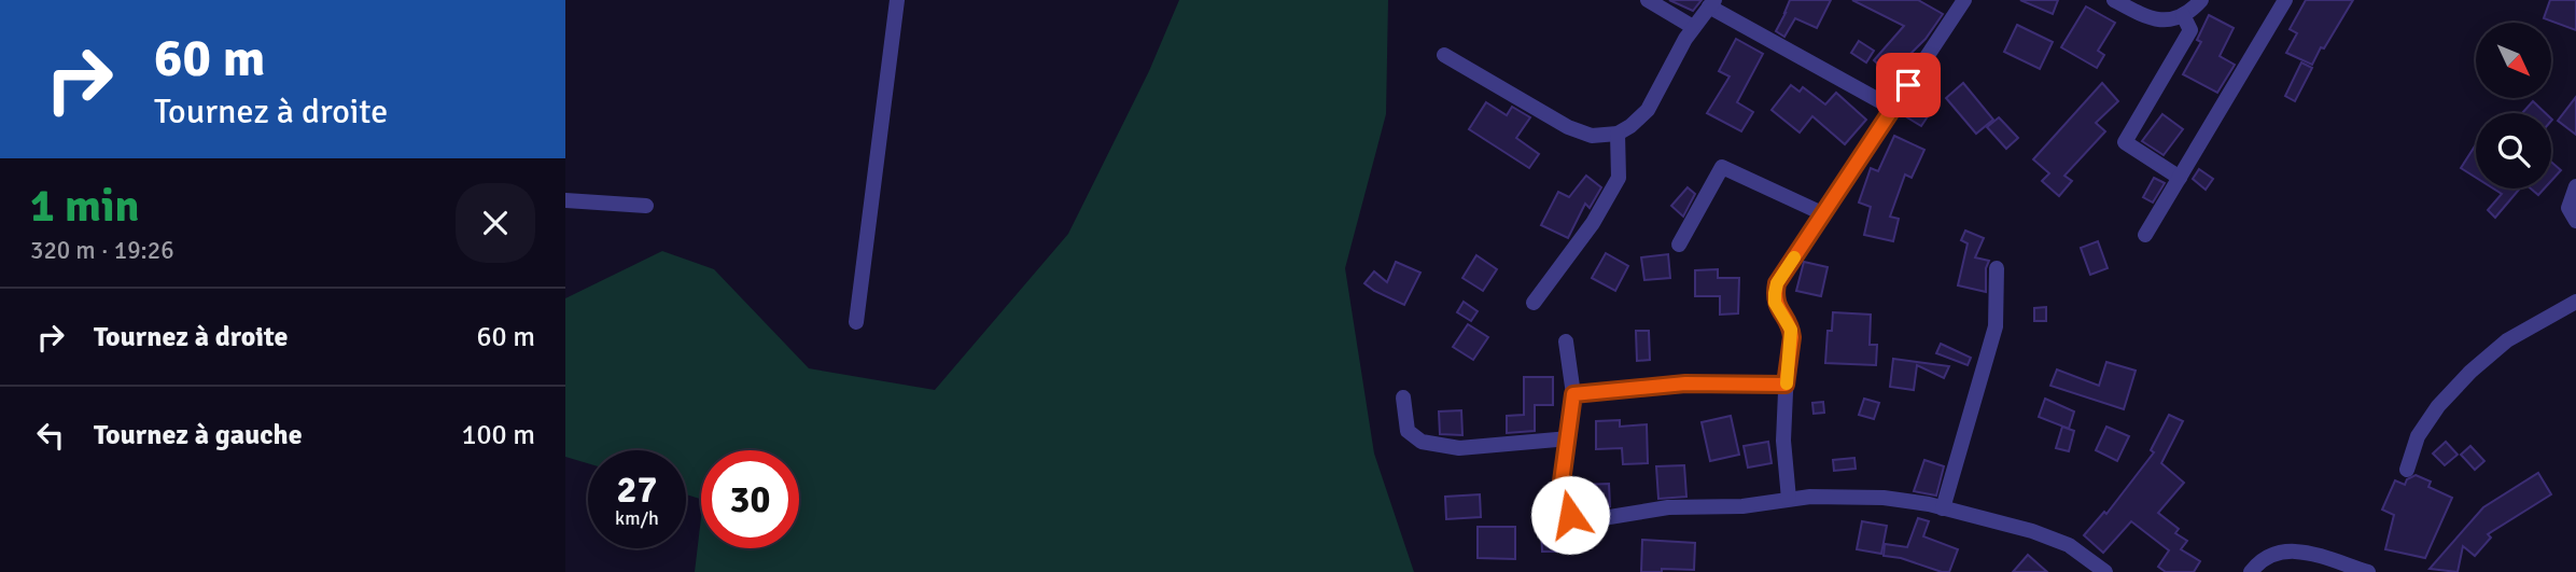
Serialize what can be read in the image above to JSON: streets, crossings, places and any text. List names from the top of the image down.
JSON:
{
  "north": "bottom right",
  "page": {
    "turn": ["60 m", "Tournez à droite"],
    "heading": ["1 min", "320 m · 19:26"],
    "list": [
      {
        "name": "Tournez à droite",
        "value": "60 m"
      },
      {
        "name": "Tournez à gauche",
        "value": "100 m"
      }
    ],
    "speed": "27 km/h",
    "limit": "30"
  }
}
